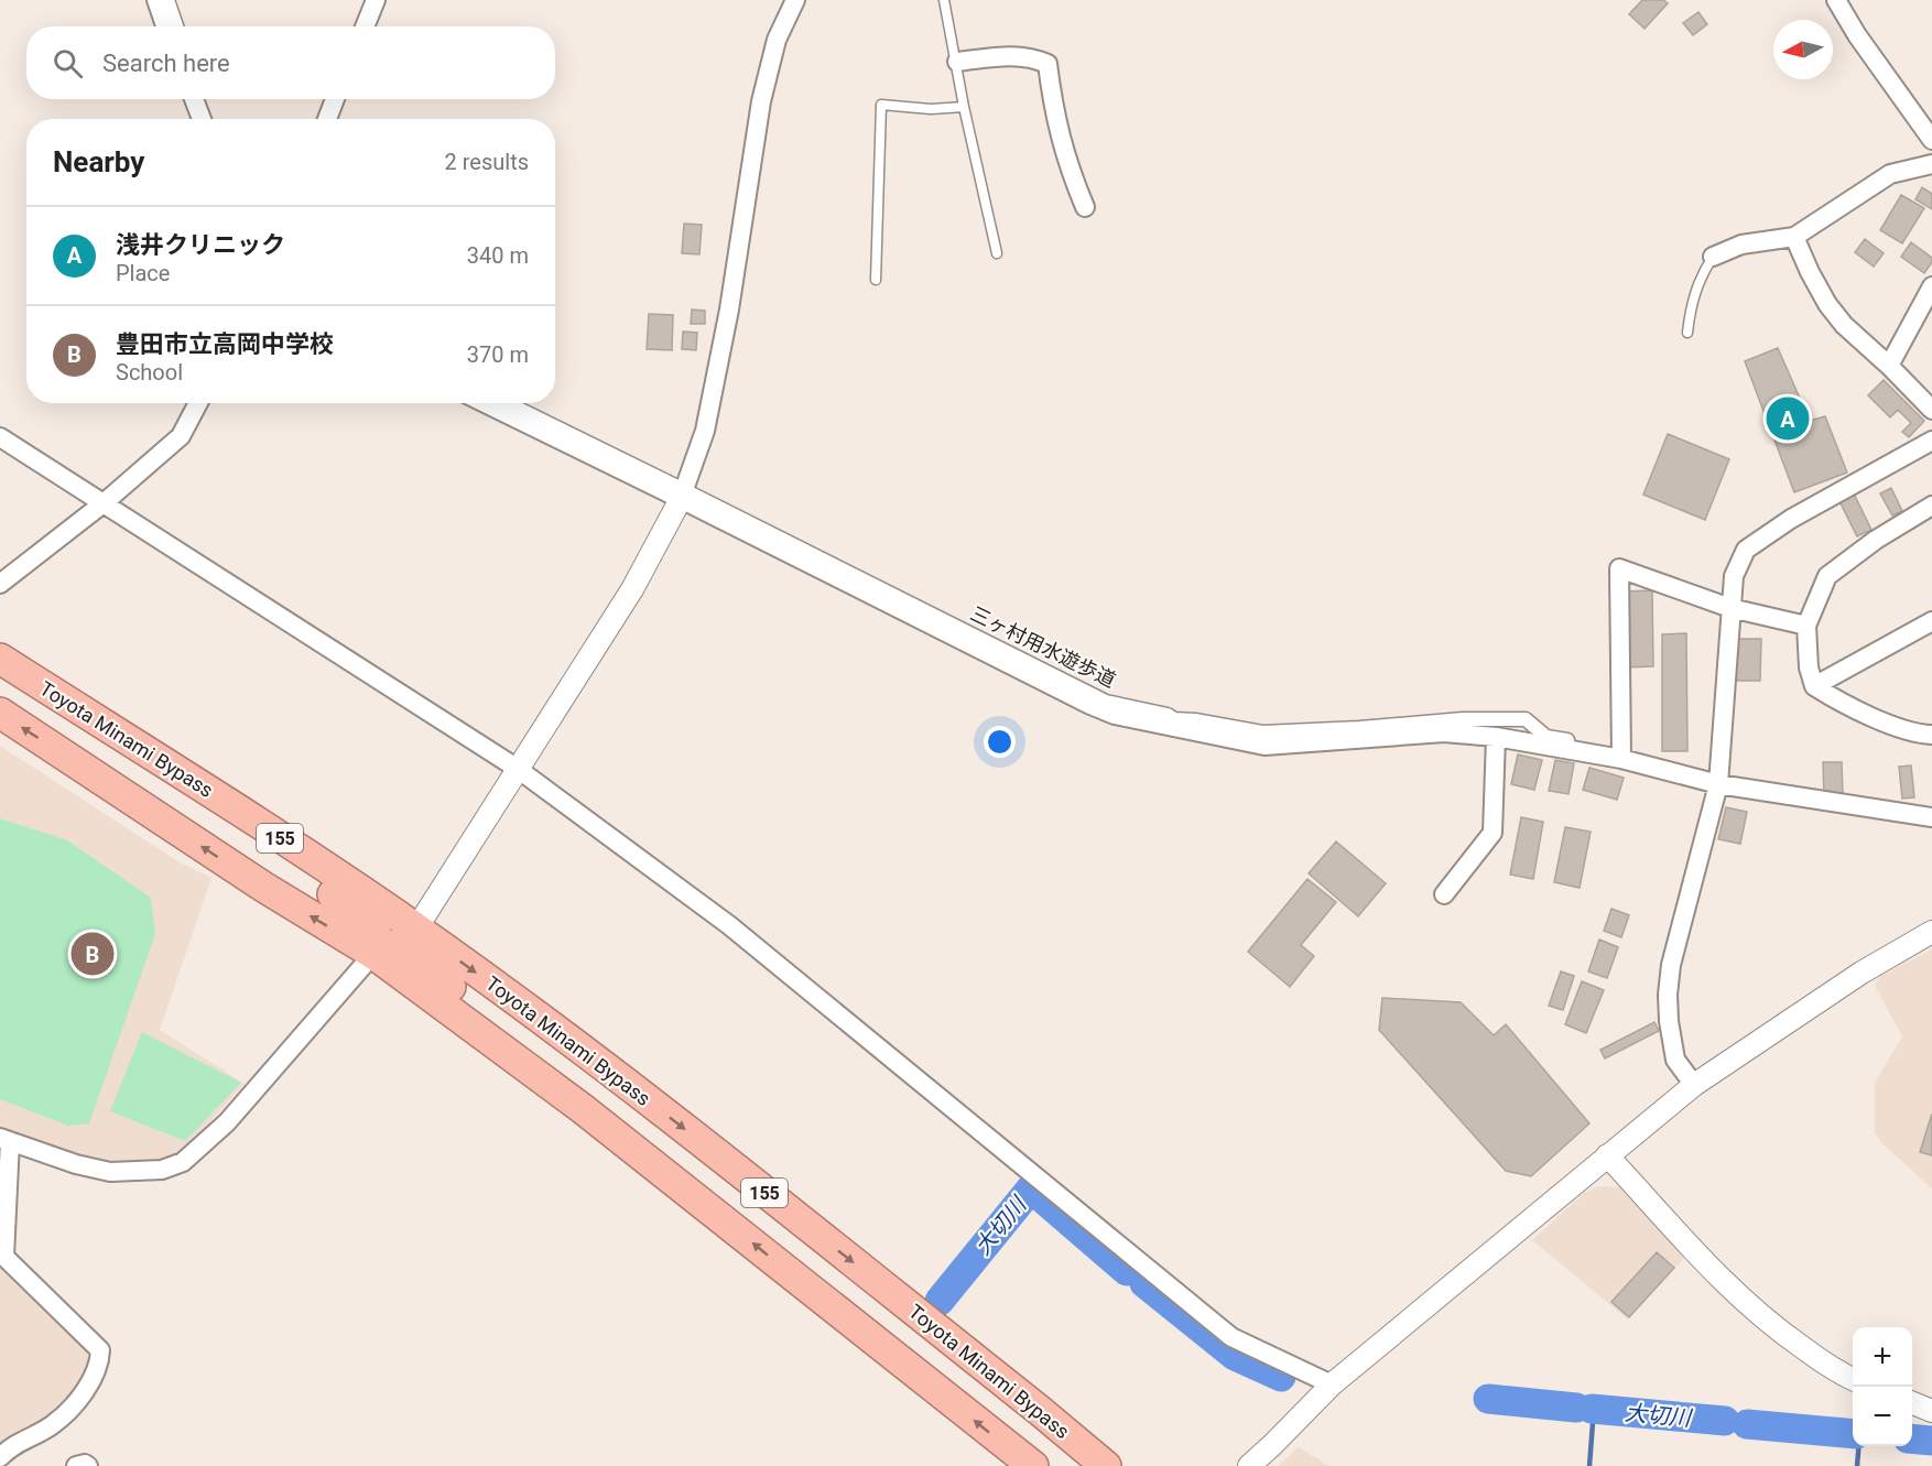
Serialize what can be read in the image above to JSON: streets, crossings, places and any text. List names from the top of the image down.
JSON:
{
  "streets": {
    "highway": ["Toyota Minami Bypass", "155"],
    "street": ["三ヶ村用水遊歩道"]
  },
  "crossings": [
    ["Toyota Minami Bypass", "155"]
  ],
  "water": ["大切川"],
  "north": "left",
  "page": {
    "search": "Search here",
    "heading": ["Nearby", "2 results"],
    "list": [
      {
        "mark": "A",
        "name": "浅井クリニック",
        "note": "Place",
        "value": "340 m"
      },
      {
        "mark": "B",
        "name": "豊田市立高岡中学校",
        "note": "School",
        "value": "370 m"
      }
    ],
    "pins": ["A", "B"],
    "map_buttons": ["+", "−"]
  }
}
